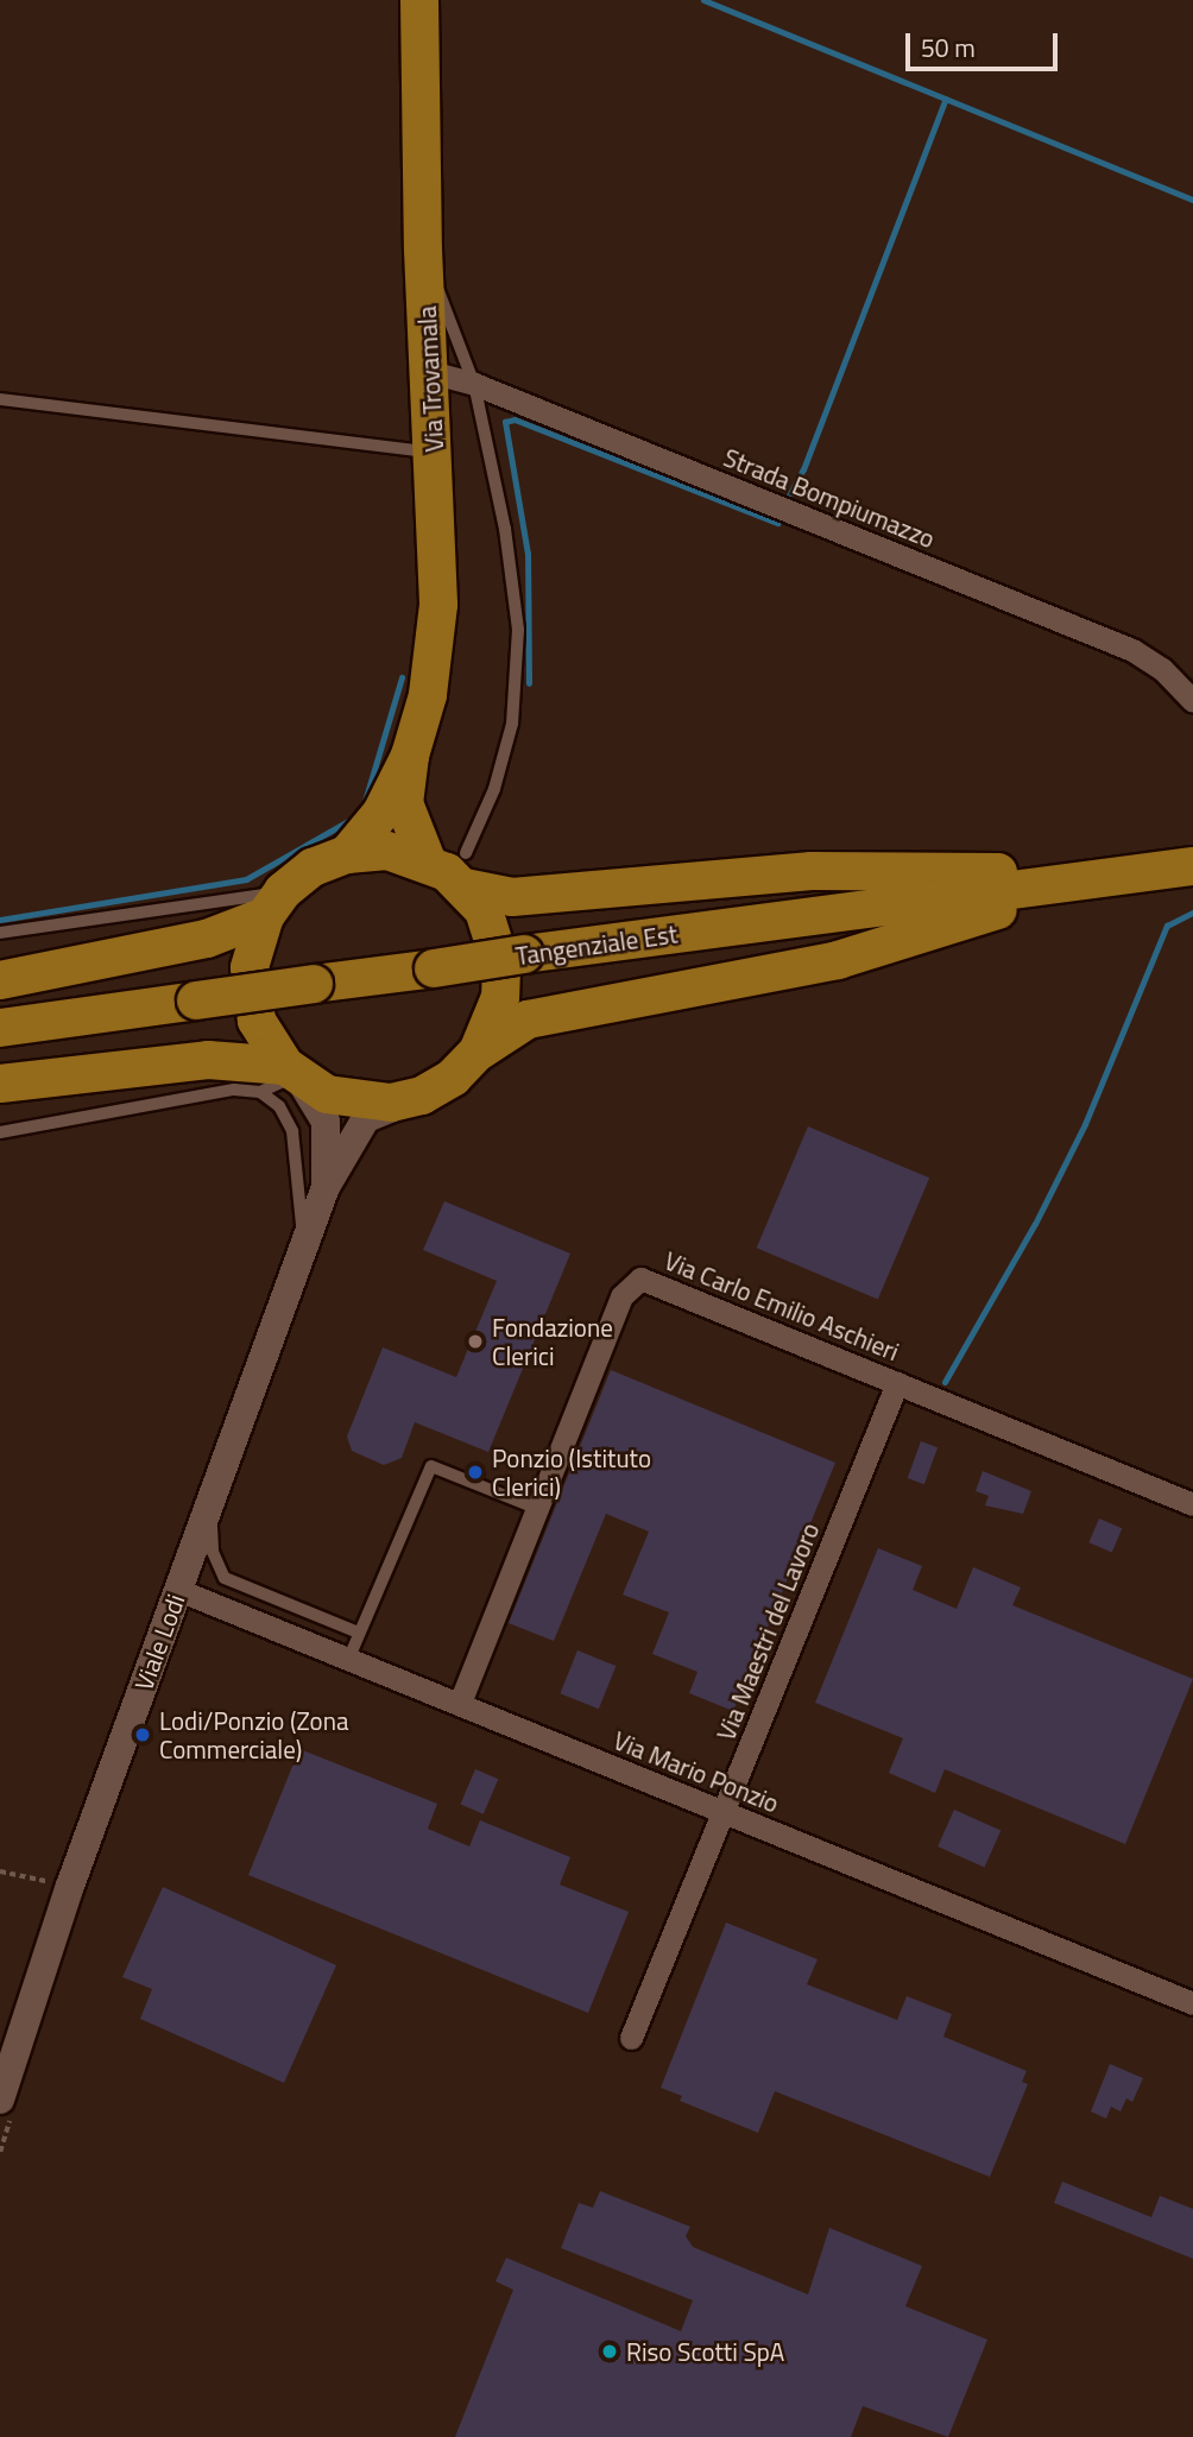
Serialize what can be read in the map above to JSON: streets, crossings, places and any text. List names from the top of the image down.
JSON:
{
  "streets": {
    "main road": ["Via Trovamala", "Tangenziale Est"],
    "street": [
      "Strada Bompiumazzo",
      "Via Carlo Emilio Aschieri",
      "Via Maestri del Lavoro",
      "Viale Lodi",
      "Via Mario Ponzio"
    ]
  },
  "crossings": [
    ["Via Trovamala", "Strada Bompiumazzo"],
    ["Via Trovamala", "Viale Lodi"],
    ["Via Carlo Emilio Aschieri", "Via Maestri del Lavoro"],
    ["Via Carlo Emilio Aschieri", "Via Mario Ponzio"],
    ["Via Maestri del Lavoro", "Via Mario Ponzio"],
    ["Viale Lodi", "Via Mario Ponzio"]
  ],
  "places": [
    "Fondazione Clerici",
    "Ponzio (Istituto Clerici)",
    "Lodi/Ponzio (Zona Commerciale)",
    "Riso Scotti SpA"
  ],
  "scale_bar": "50 m"
}
